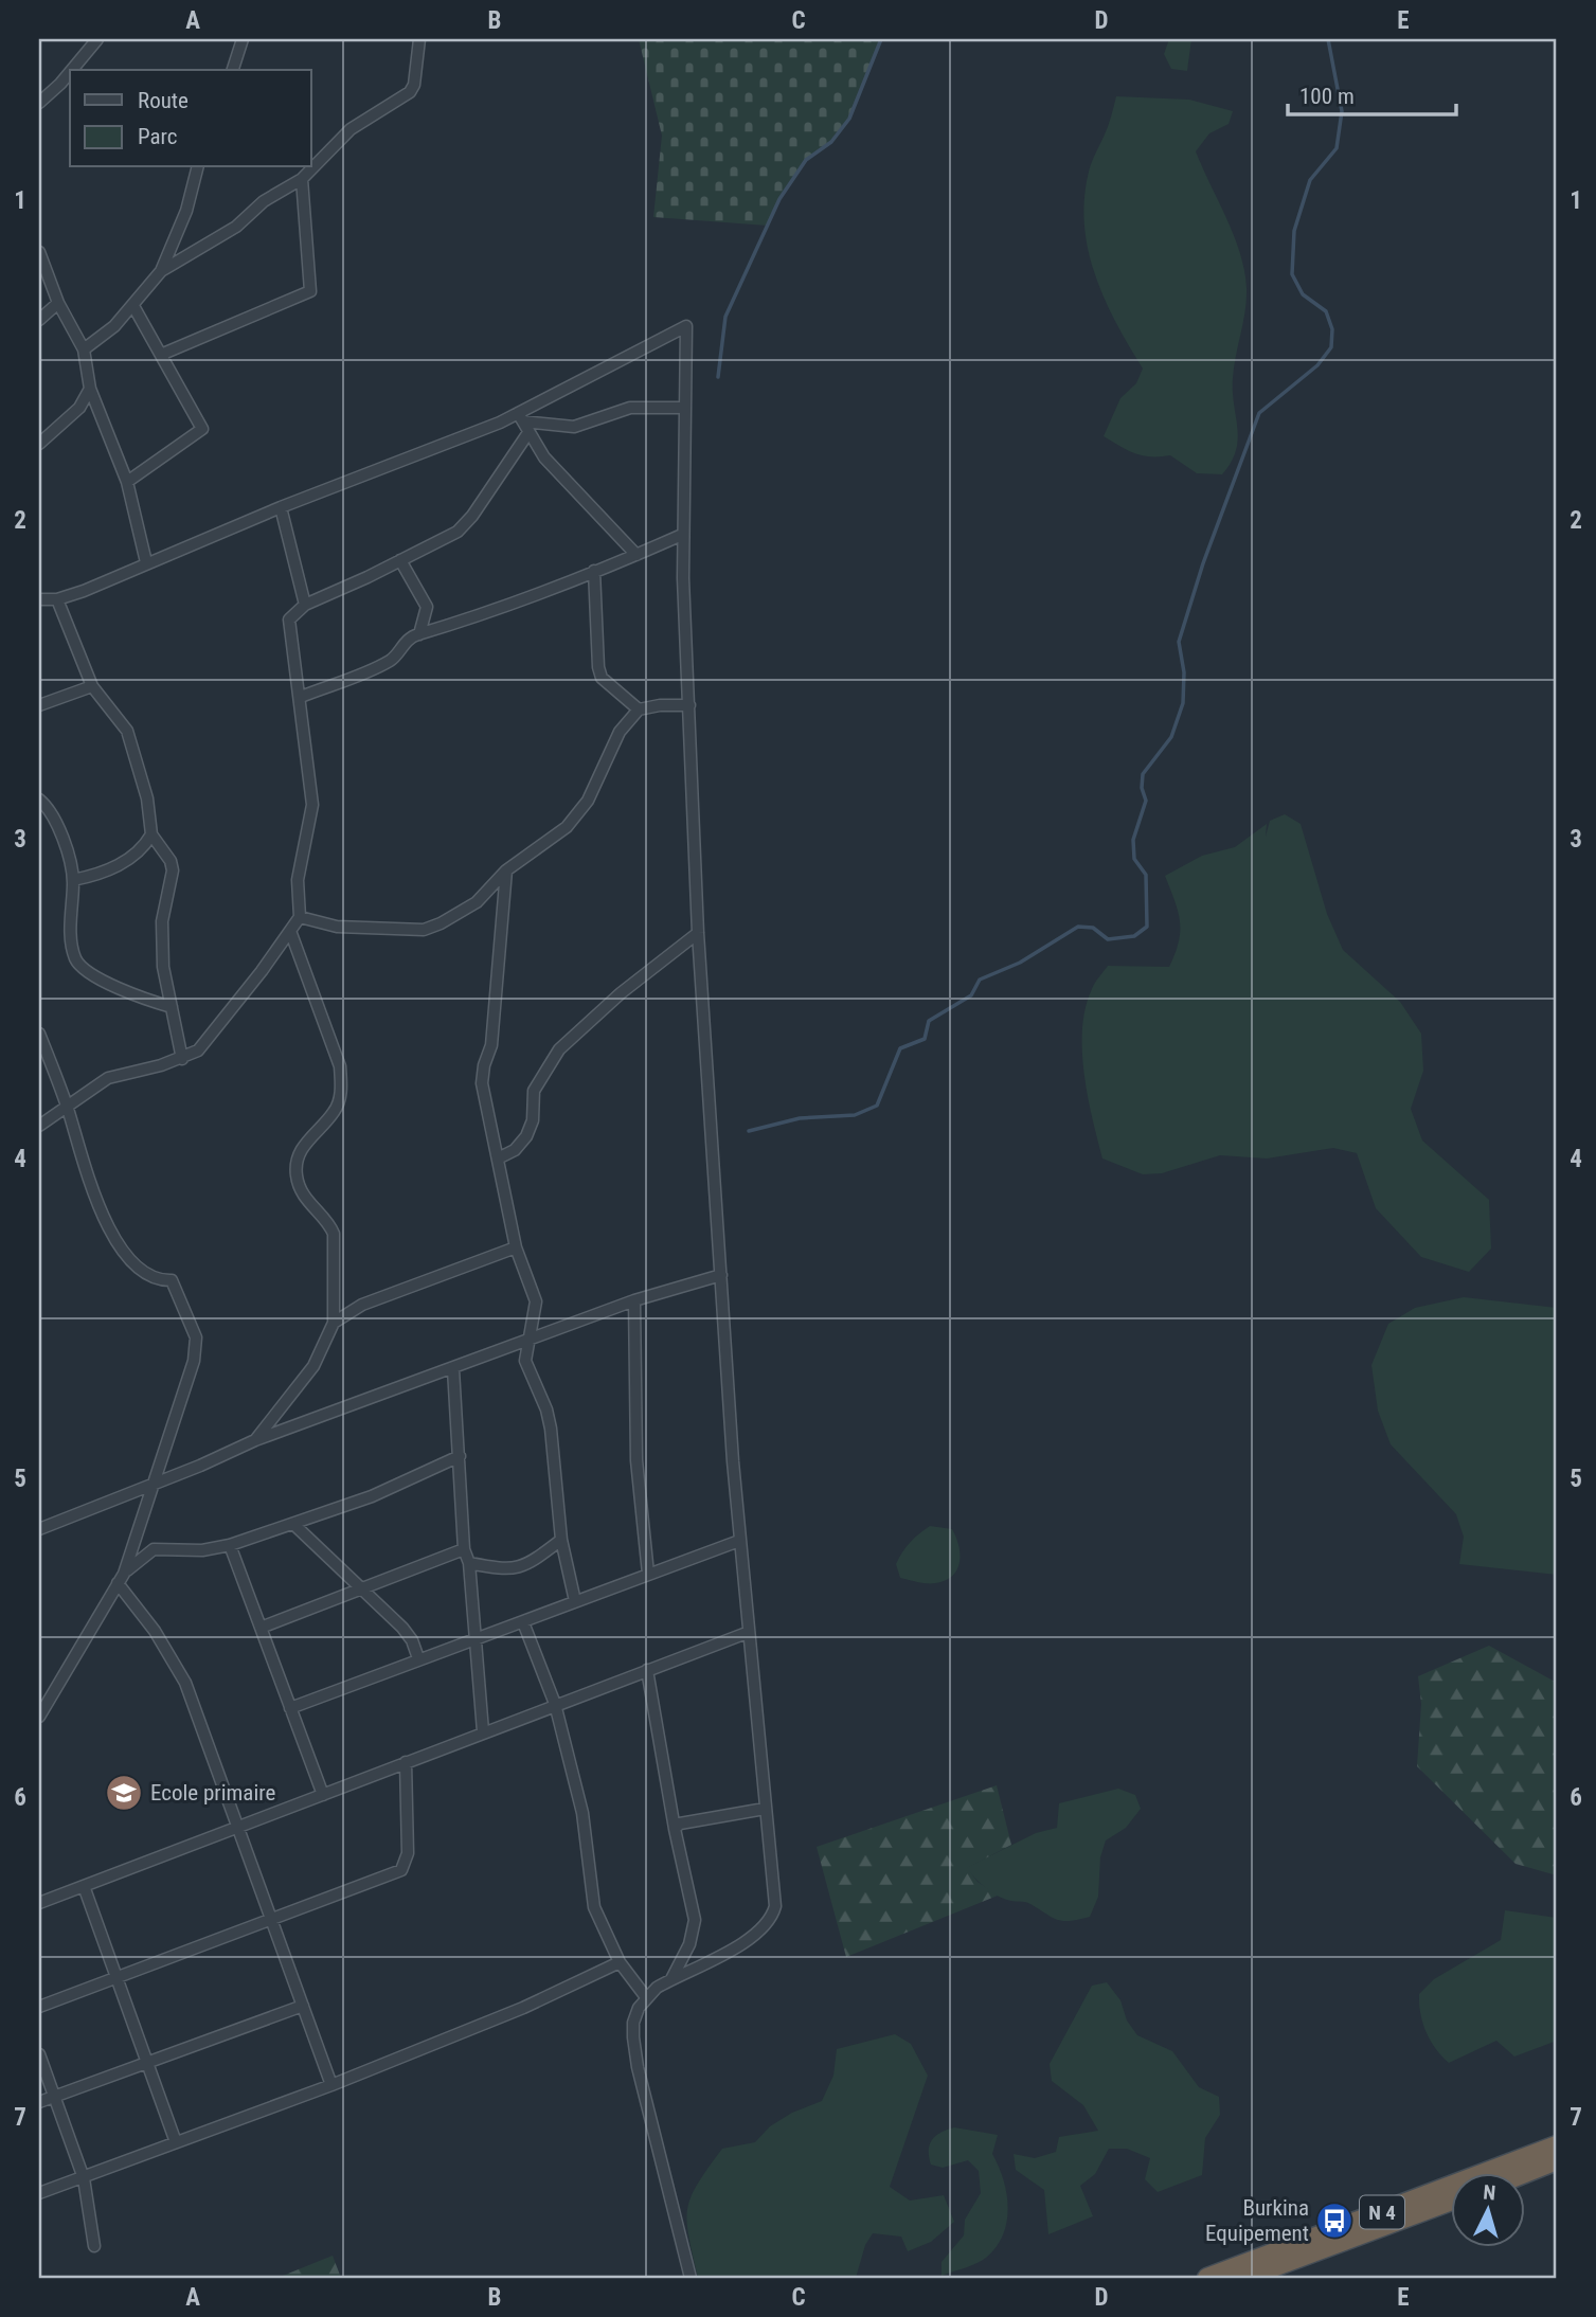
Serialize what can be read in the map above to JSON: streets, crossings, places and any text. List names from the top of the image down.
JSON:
{
  "streets": {
    "highway": ["N 4"]
  },
  "places": {
    "school or university": ["Ecole primaire"],
    "bus stop": ["Burkina Equipement"]
  },
  "legend": ["Route", "Parc"],
  "scale_bar": "100 m",
  "north": "top",
  "grid": {
    "columns": [
      "A",
      "B",
      "C",
      "D",
      "E"
    ],
    "rows": [
      "1",
      "2",
      "3",
      "4",
      "5",
      "6",
      "7"
    ]
  }
}
